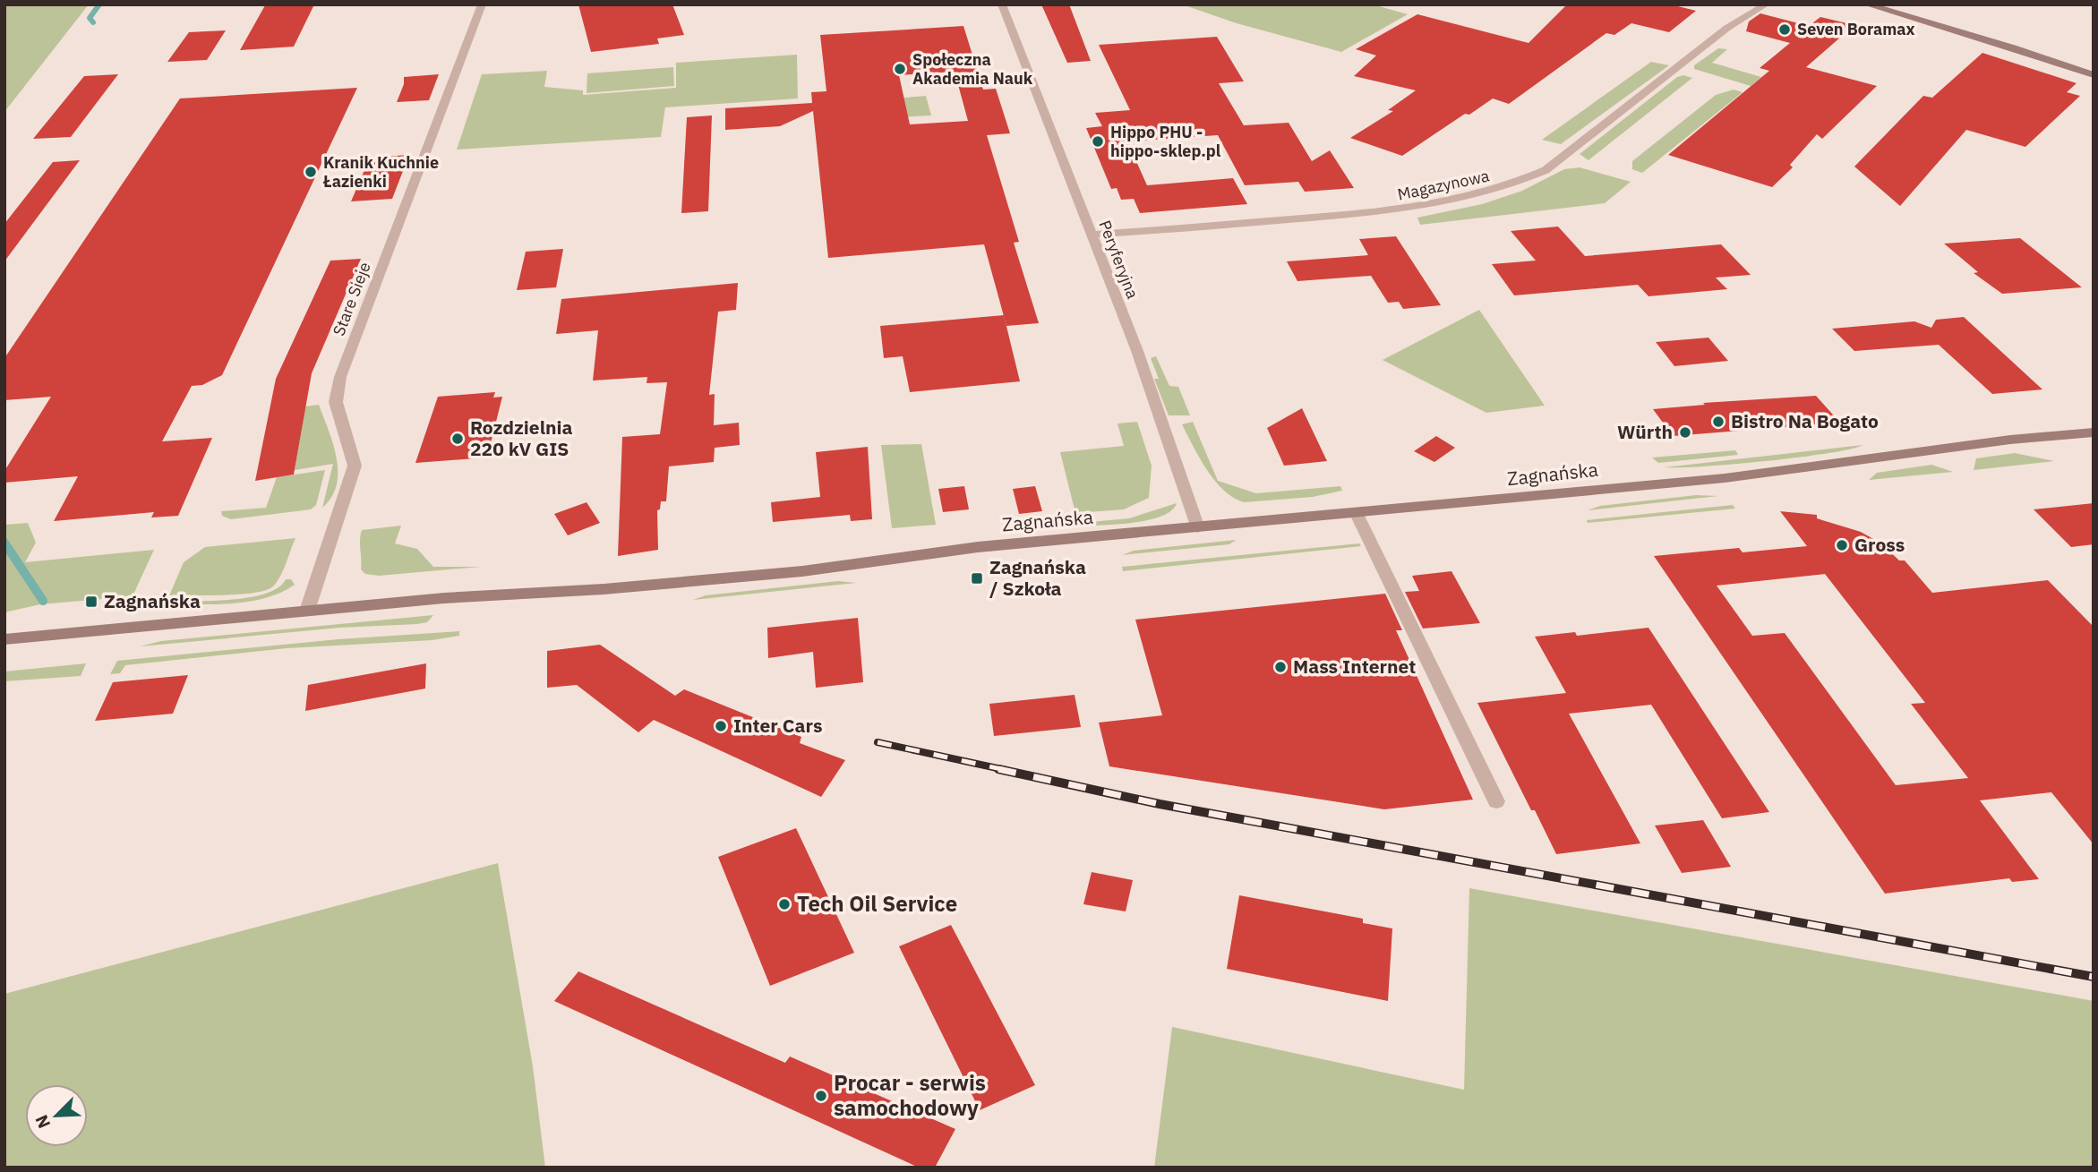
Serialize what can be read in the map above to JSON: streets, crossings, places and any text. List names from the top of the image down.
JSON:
{
  "streets": {
    "street": [
      "Magazynowa",
      "Peryferyjna",
      "Stare Sieje",
      "Zagnańska"
    ]
  },
  "crossings": [
    ["Magazynowa", "Peryferyjna"],
    ["Peryferyjna", "Zagnańska"],
    ["Stare Sieje", "Zagnańska"]
  ],
  "places": {
    "other": [
      "Seven Boramax",
      "Społeczna Akademia Nauk",
      "Hippo PHU - hippo-sklep.pl",
      "Kranik Kuchnie Łazienki",
      "Bistro Na Bogato",
      "Würth",
      "Rozdzielnia 220 kV GIS",
      "Gross",
      "Mass Internet",
      "Inter Cars",
      "Tech Oil Service",
      "Procar - serwis samochodowy"
    ],
    "transit": ["Zagnańska / Szkoła", "Zagnańska"]
  },
  "north": "bottom left"
}
